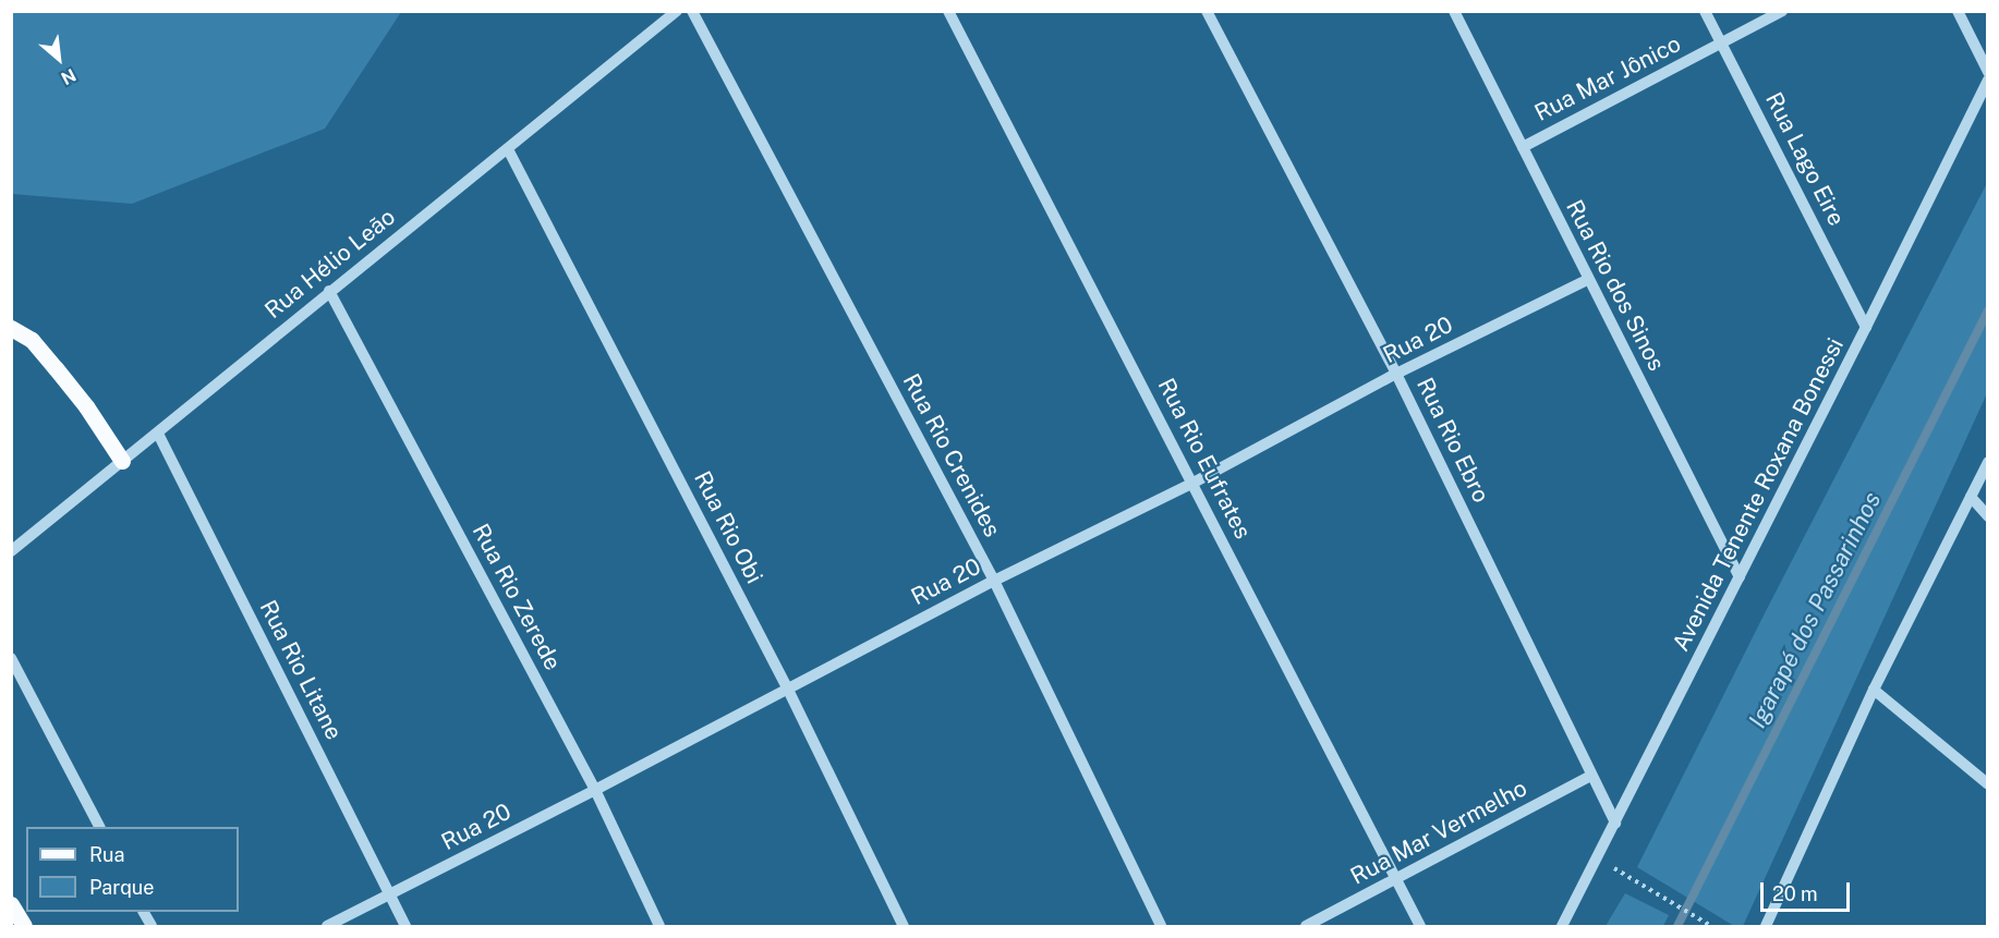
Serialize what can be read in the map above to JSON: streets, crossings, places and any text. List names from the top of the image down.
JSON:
{
  "streets": {
    "street": [
      "Rua Mar Jônico",
      "Rua Lago Eire",
      "Rua Hélio Leão",
      "Rua Rio dos Sinos",
      "Rua 20",
      "Rua Rio Ebro",
      "Rua Rio Crenides",
      "Rua Rio Eufrates",
      "Avenida Tenente Roxana Bonessi",
      "Rua Rio Obi",
      "Rua Rio Zerede",
      "Rua Rio Litane",
      "Rua Mar Vermelho"
    ]
  },
  "crossings": [
    ["Rua Mar Jônico", "Rua Lago Eire"],
    ["Rua Mar Jônico", "Rua Rio dos Sinos"],
    ["Rua Lago Eire", "Avenida Tenente Roxana Bonessi"],
    ["Rua Hélio Leão", "Rua Rio Obi"],
    ["Rua Hélio Leão", "Rua Rio Zerede"],
    ["Rua Hélio Leão", "Rua Rio Litane"],
    ["Rua Rio dos Sinos", "Rua 20"],
    ["Rua Rio dos Sinos", "Avenida Tenente Roxana Bonessi"],
    ["Rua 20", "Rua Rio Ebro"],
    ["Rua 20", "Rua Rio Crenides"],
    ["Rua 20", "Rua Rio Eufrates"],
    ["Rua 20", "Rua Rio Obi"],
    ["Rua 20", "Rua Rio Zerede"],
    ["Rua 20", "Rua Rio Litane"],
    ["Rua Rio Ebro", "Avenida Tenente Roxana Bonessi"],
    ["Rua Rio Ebro", "Rua Mar Vermelho"],
    ["Rua Rio Eufrates", "Rua Mar Vermelho"]
  ],
  "water": ["Igarapé dos Passarinhos"],
  "legend": ["Rua", "Parque"],
  "scale_bar": "20 m",
  "north": "bottom right"
}
